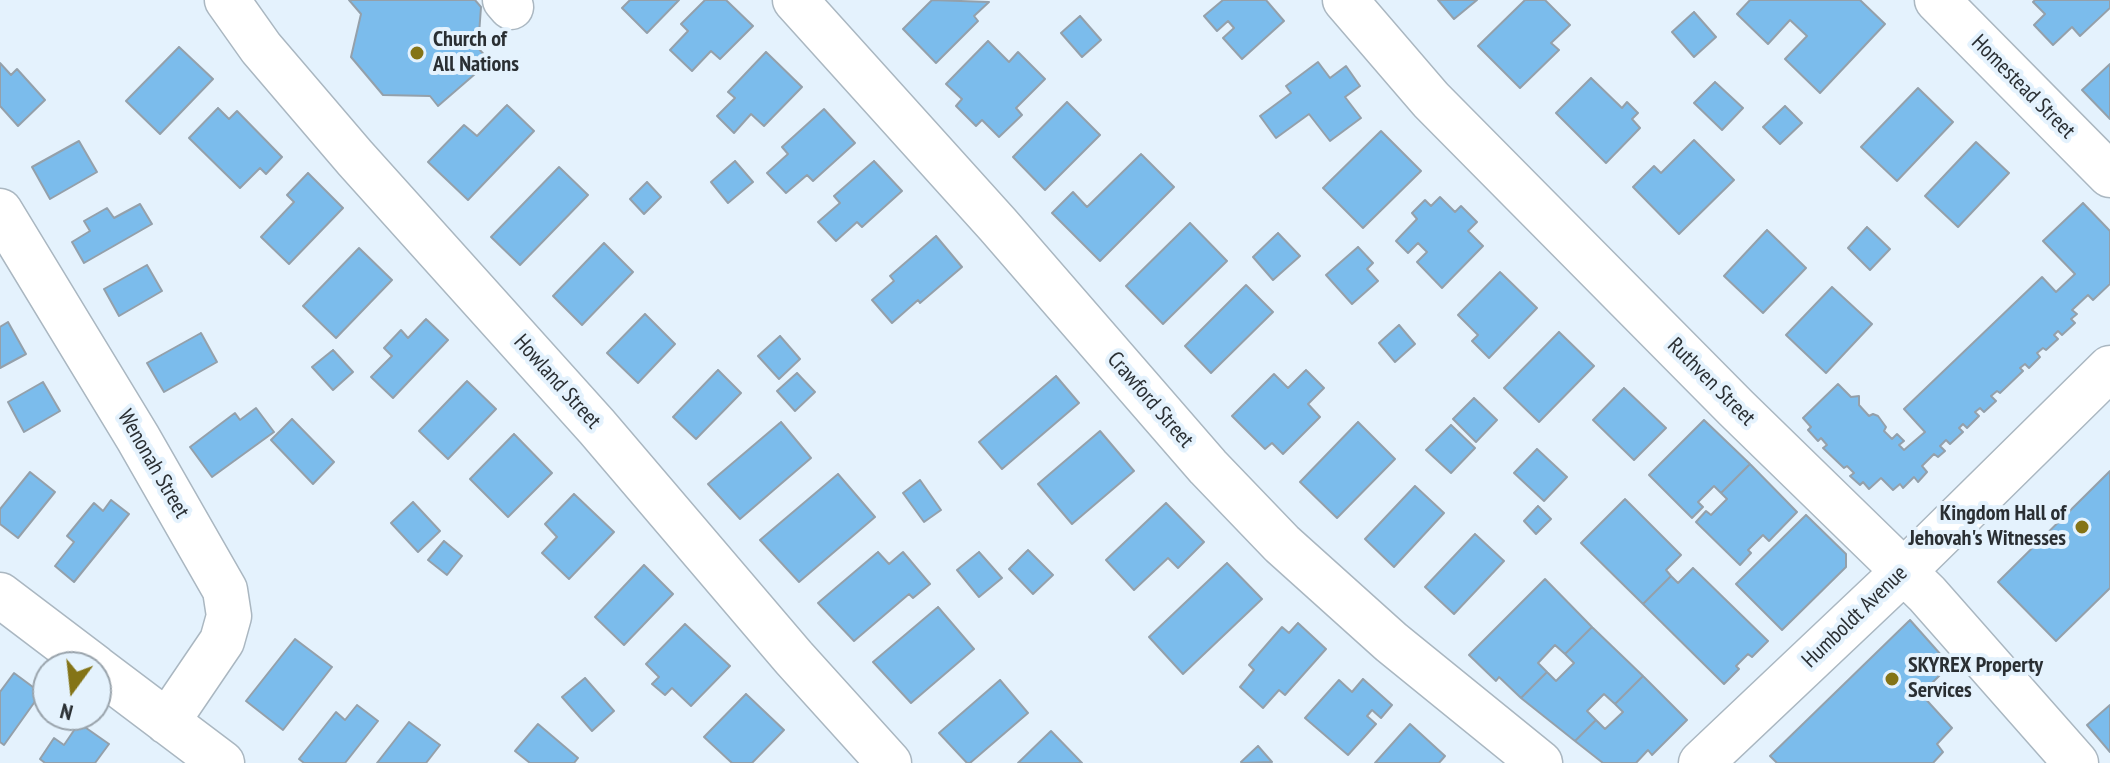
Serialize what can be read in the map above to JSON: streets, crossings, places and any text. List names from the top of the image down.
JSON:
{
  "streets": {
    "street": [
      "Homestead Street",
      "Howland Street",
      "Ruthven Street",
      "Crawford Street",
      "Wenonah Street",
      "Humboldt Avenue"
    ]
  },
  "crossings": [
    ["Ruthven Street", "Humboldt Avenue"]
  ],
  "places": ["Church of All Nations", "Kingdom Hall of Jehovah's Witnesses", "SKYREX Property Services"],
  "north": "bottom"
}
